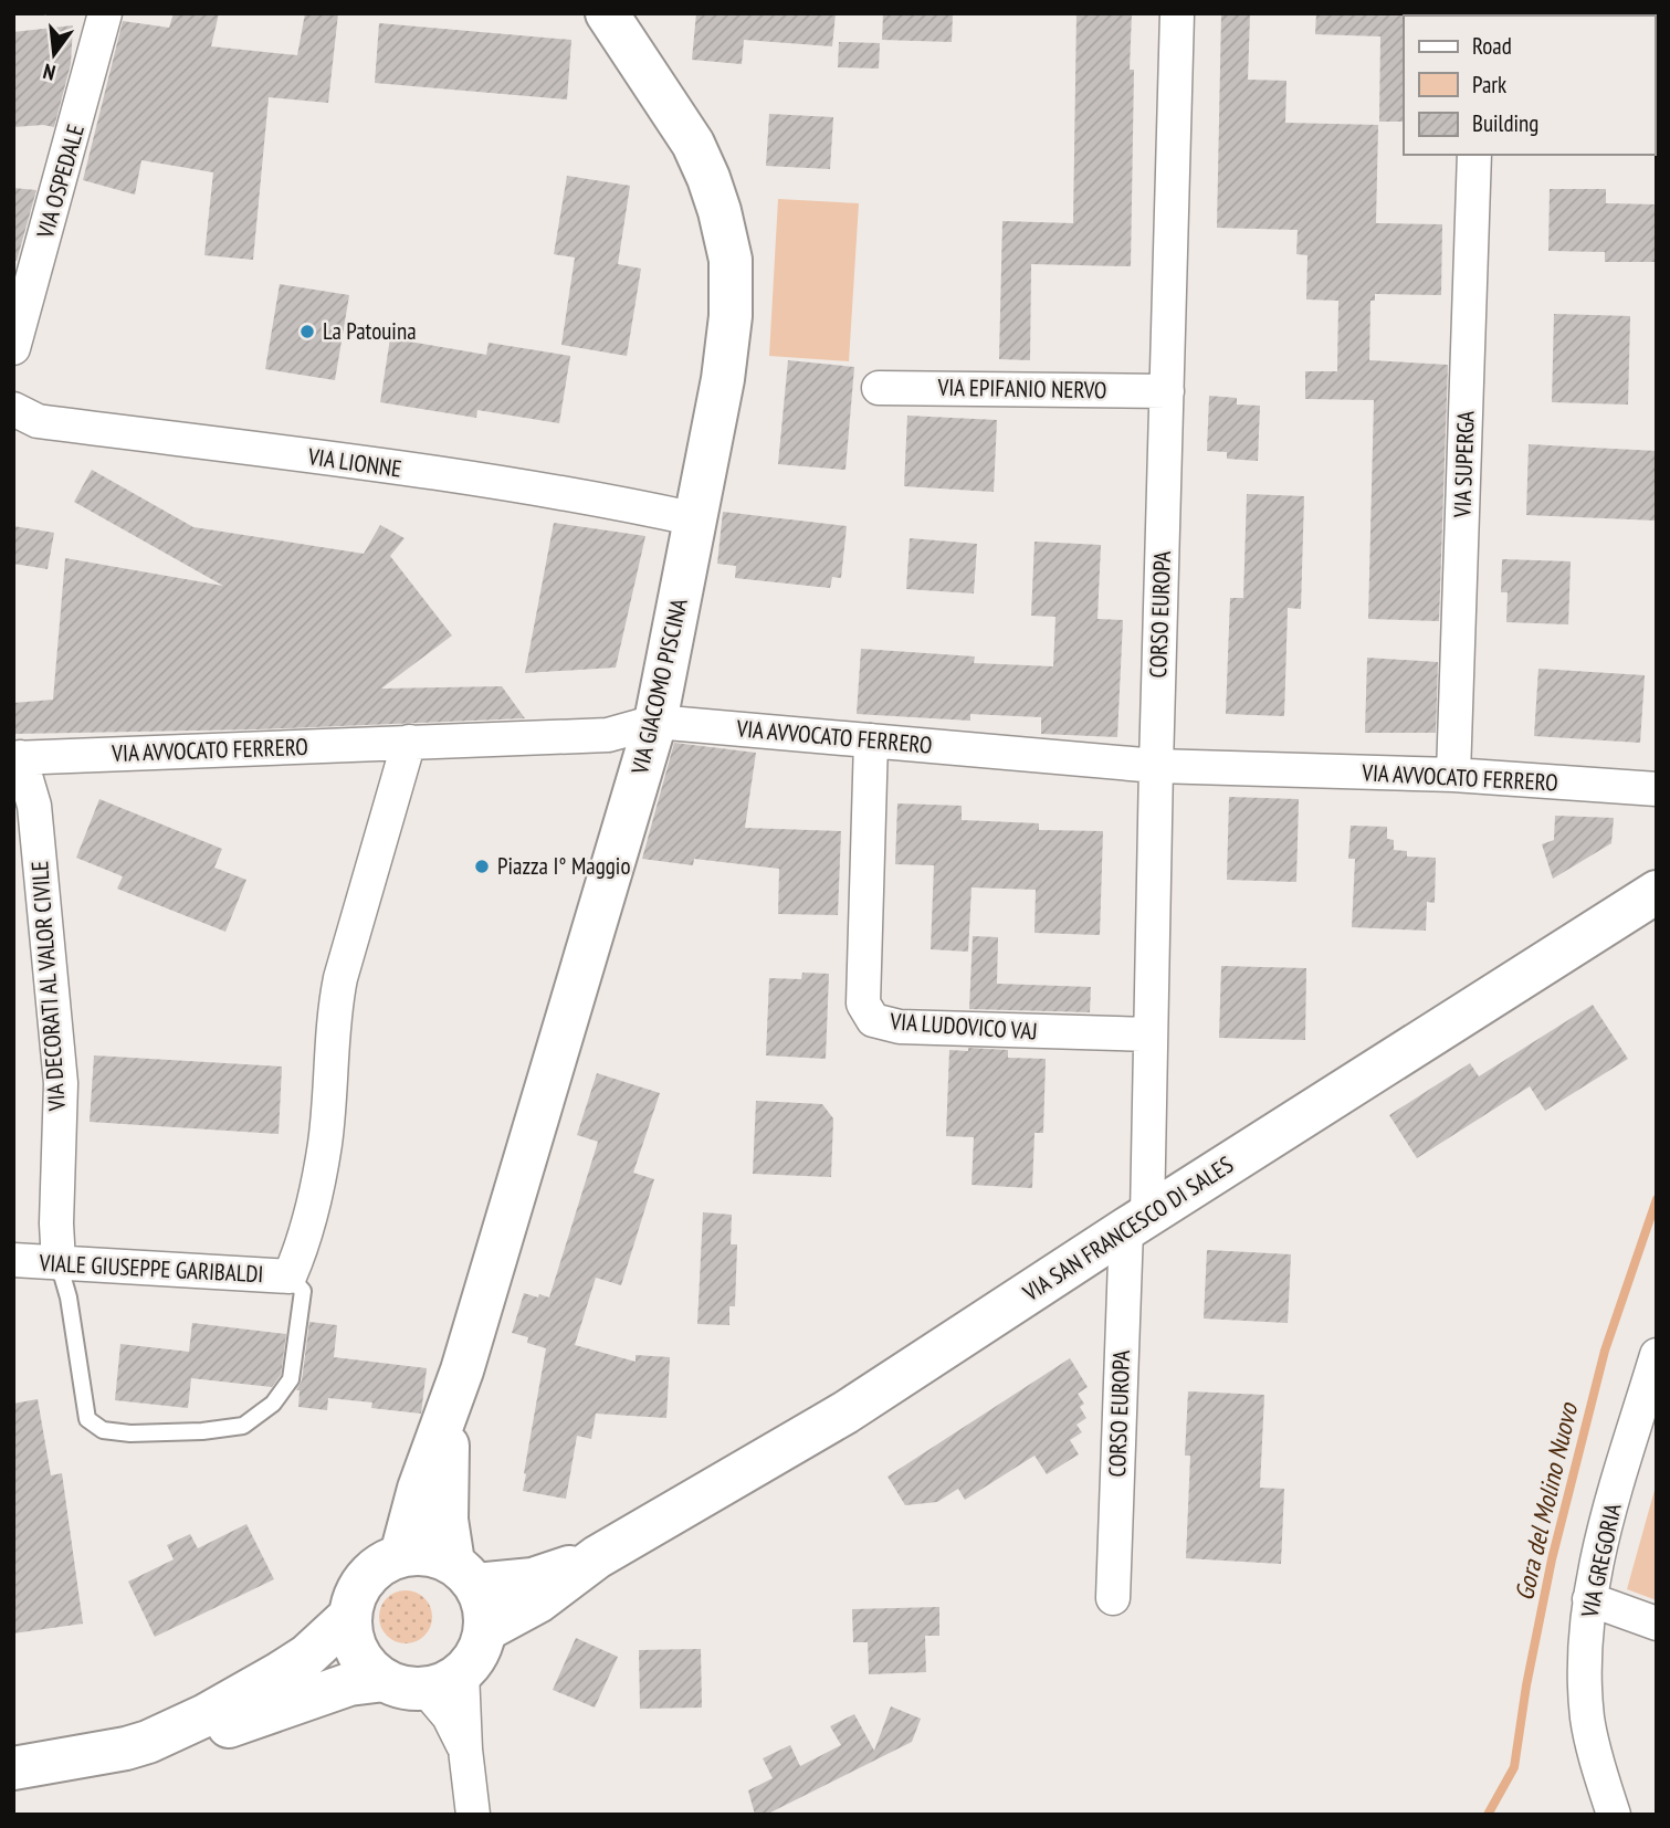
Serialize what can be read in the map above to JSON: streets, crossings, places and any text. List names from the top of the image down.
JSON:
{
  "streets": {
    "main road": ["VIA GIACOMO PISCINA", "VIA SAN FRANCESCO DI SALES"],
    "street": [
      "VIA OSPEDALE",
      "VIA EPIFANIO NERVO",
      "VIA LIONNE",
      "VIA SUPERGA",
      "CORSO EUROPA",
      "VIA AVVOCATO FERRERO",
      "VIA DECORATI AL VALOR CIVILE",
      "VIA LUDOVICO VAJ",
      "VIALE GIUSEPPE GARIBALDI",
      "VIA GREGORIA"
    ]
  },
  "crossings": [
    ["VIA EPIFANIO NERVO", "CORSO EUROPA"],
    ["VIA LIONNE", "VIA GIACOMO PISCINA"],
    ["VIA SUPERGA", "VIA AVVOCATO FERRERO"],
    ["CORSO EUROPA", "VIA AVVOCATO FERRERO"],
    ["CORSO EUROPA", "VIA LUDOVICO VAJ"],
    ["CORSO EUROPA", "VIA SAN FRANCESCO DI SALES"],
    ["VIA GIACOMO PISCINA", "VIA AVVOCATO FERRERO"],
    ["VIA AVVOCATO FERRERO", "VIA DECORATI AL VALOR CIVILE"],
    ["VIA AVVOCATO FERRERO", "VIA LUDOVICO VAJ"],
    ["VIA DECORATI AL VALOR CIVILE", "VIALE GIUSEPPE GARIBALDI"]
  ],
  "water": ["Gora del Molino Nuovo"],
  "places": ["La Patouina", "Piazza I° Maggio"],
  "legend": ["Road", "Park", "Building"],
  "north": "bottom"
}
